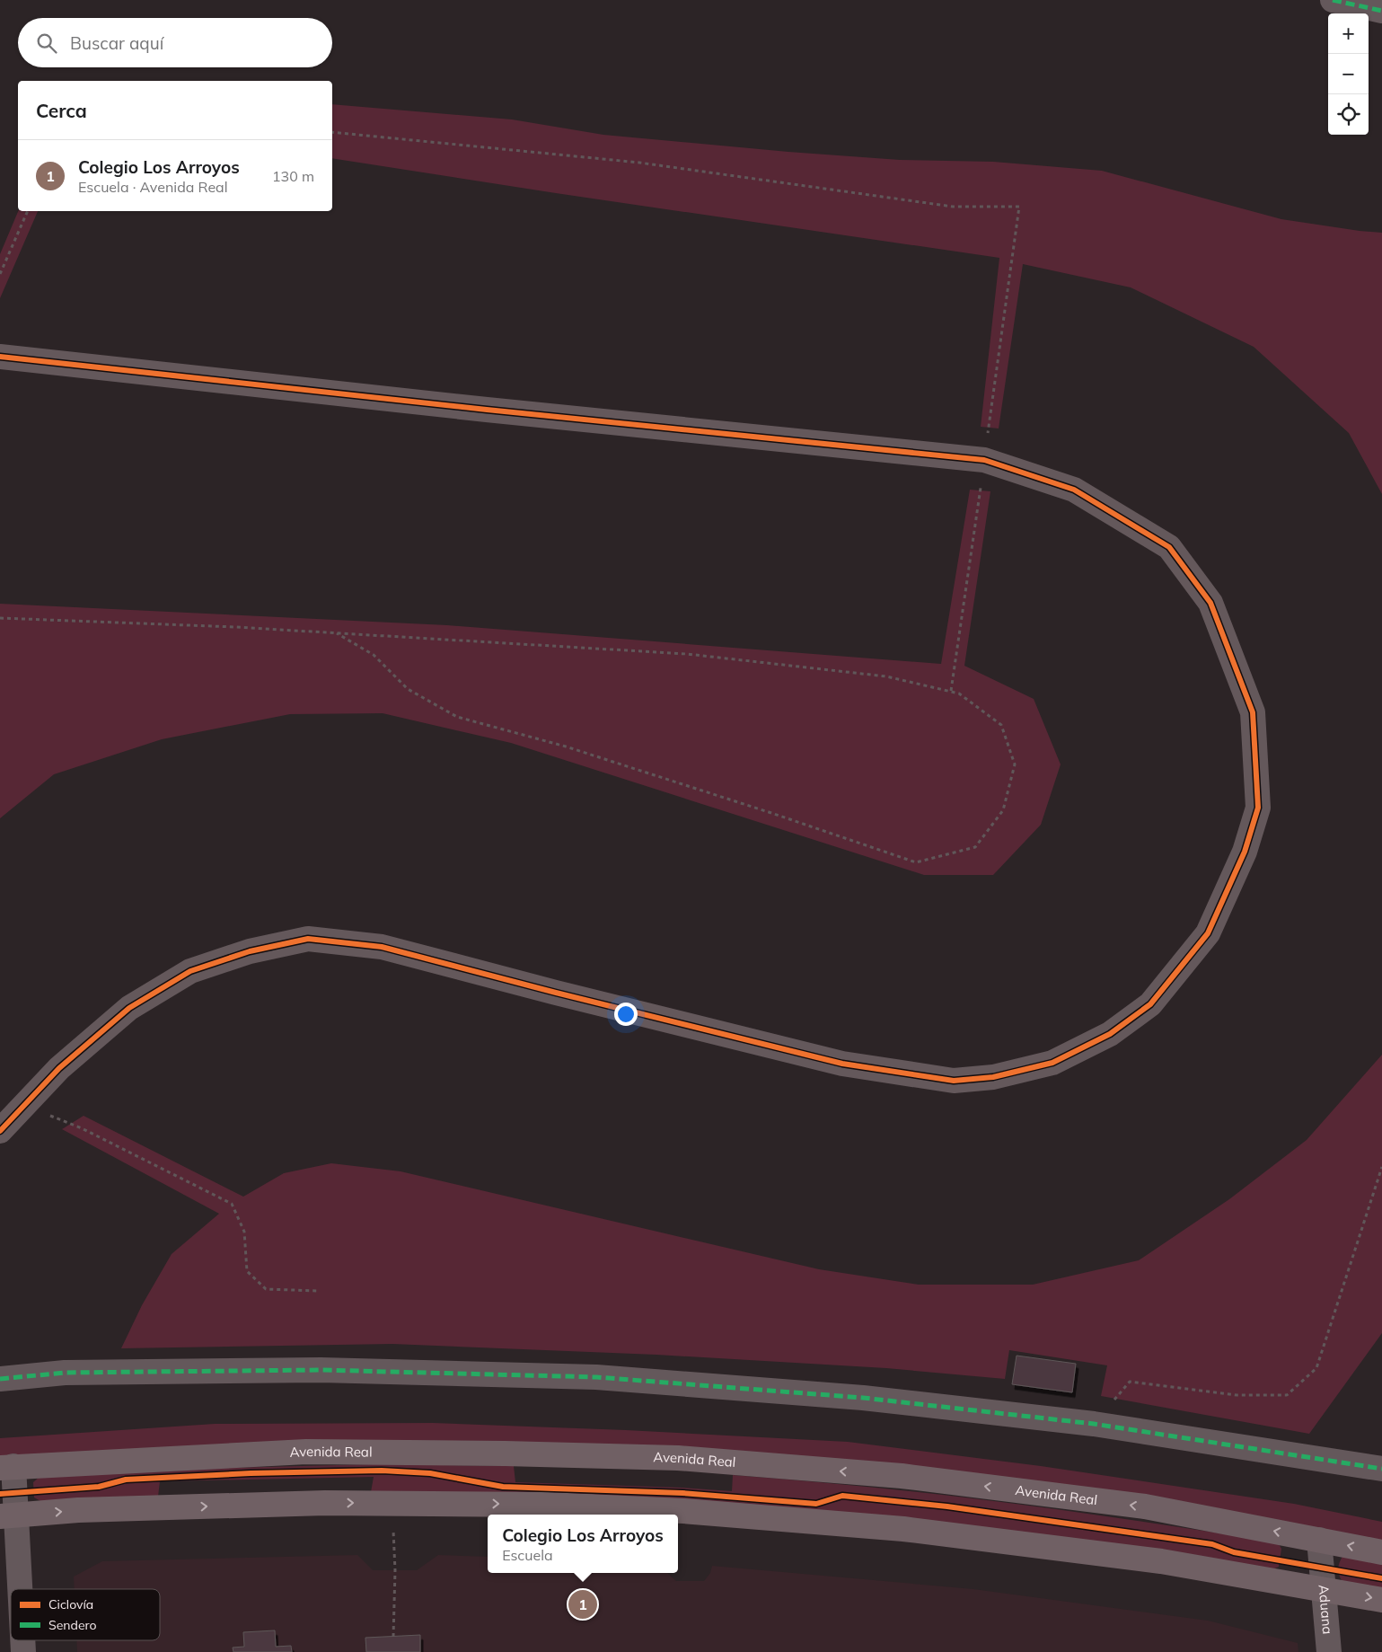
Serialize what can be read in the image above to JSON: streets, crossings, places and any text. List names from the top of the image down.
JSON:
{
  "streets": {
    "main road": ["Avenida Real"],
    "street": ["Aduana"]
  },
  "crossings": [
    ["Avenida Real", "Aduana"]
  ],
  "legend": ["Ciclovía", "Sendero"],
  "page": {
    "map_buttons": ["+", "−"],
    "search": "Buscar aquí",
    "heading": "Cerca",
    "list": [
      {
        "mark": "1",
        "name": "Colegio Los Arroyos",
        "note": "Escuela · Avenida Real",
        "value": "130 m"
      }
    ],
    "popup": ["Colegio Los Arroyos", "Escuela"],
    "pins": "1"
  }
}
